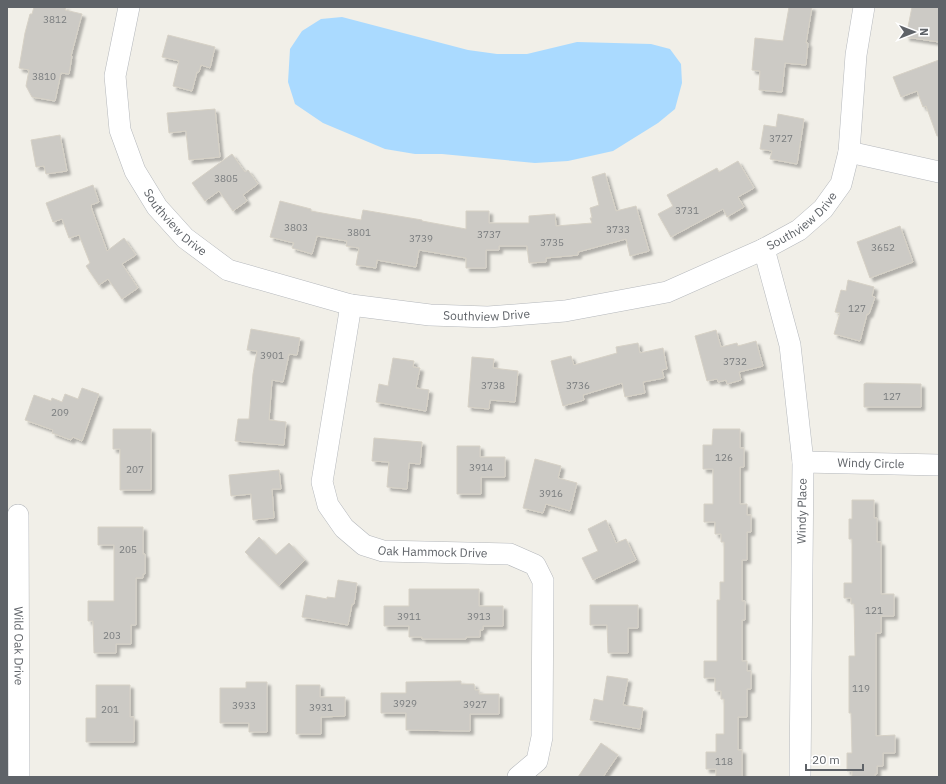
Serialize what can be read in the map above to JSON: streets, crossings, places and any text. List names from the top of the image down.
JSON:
{
  "streets": {
    "street": [
      "Southview Drive",
      "Windy Circle",
      "Windy Place",
      "Oak Hammock Drive",
      "Wild Oak Drive"
    ]
  },
  "crossings": [
    ["Southview Drive", "Windy Place"],
    ["Southview Drive", "Oak Hammock Drive"],
    ["Windy Circle", "Windy Place"]
  ],
  "house_numbers": [
    "3812",
    "3810",
    "3727",
    "3805",
    "3731",
    "3803",
    "3733",
    "3801",
    "3737",
    "3739",
    "3735",
    "3652",
    "127",
    "3901",
    "3732",
    "3738",
    "3736",
    "127",
    "209",
    "126",
    "3914",
    "207",
    "3916",
    "205",
    "121",
    "3911",
    "3913",
    "203",
    "119",
    "3929",
    "3927",
    "3933",
    "3931",
    "201",
    "118"
  ],
  "scale_bar": "20 m",
  "north": "right"
}
